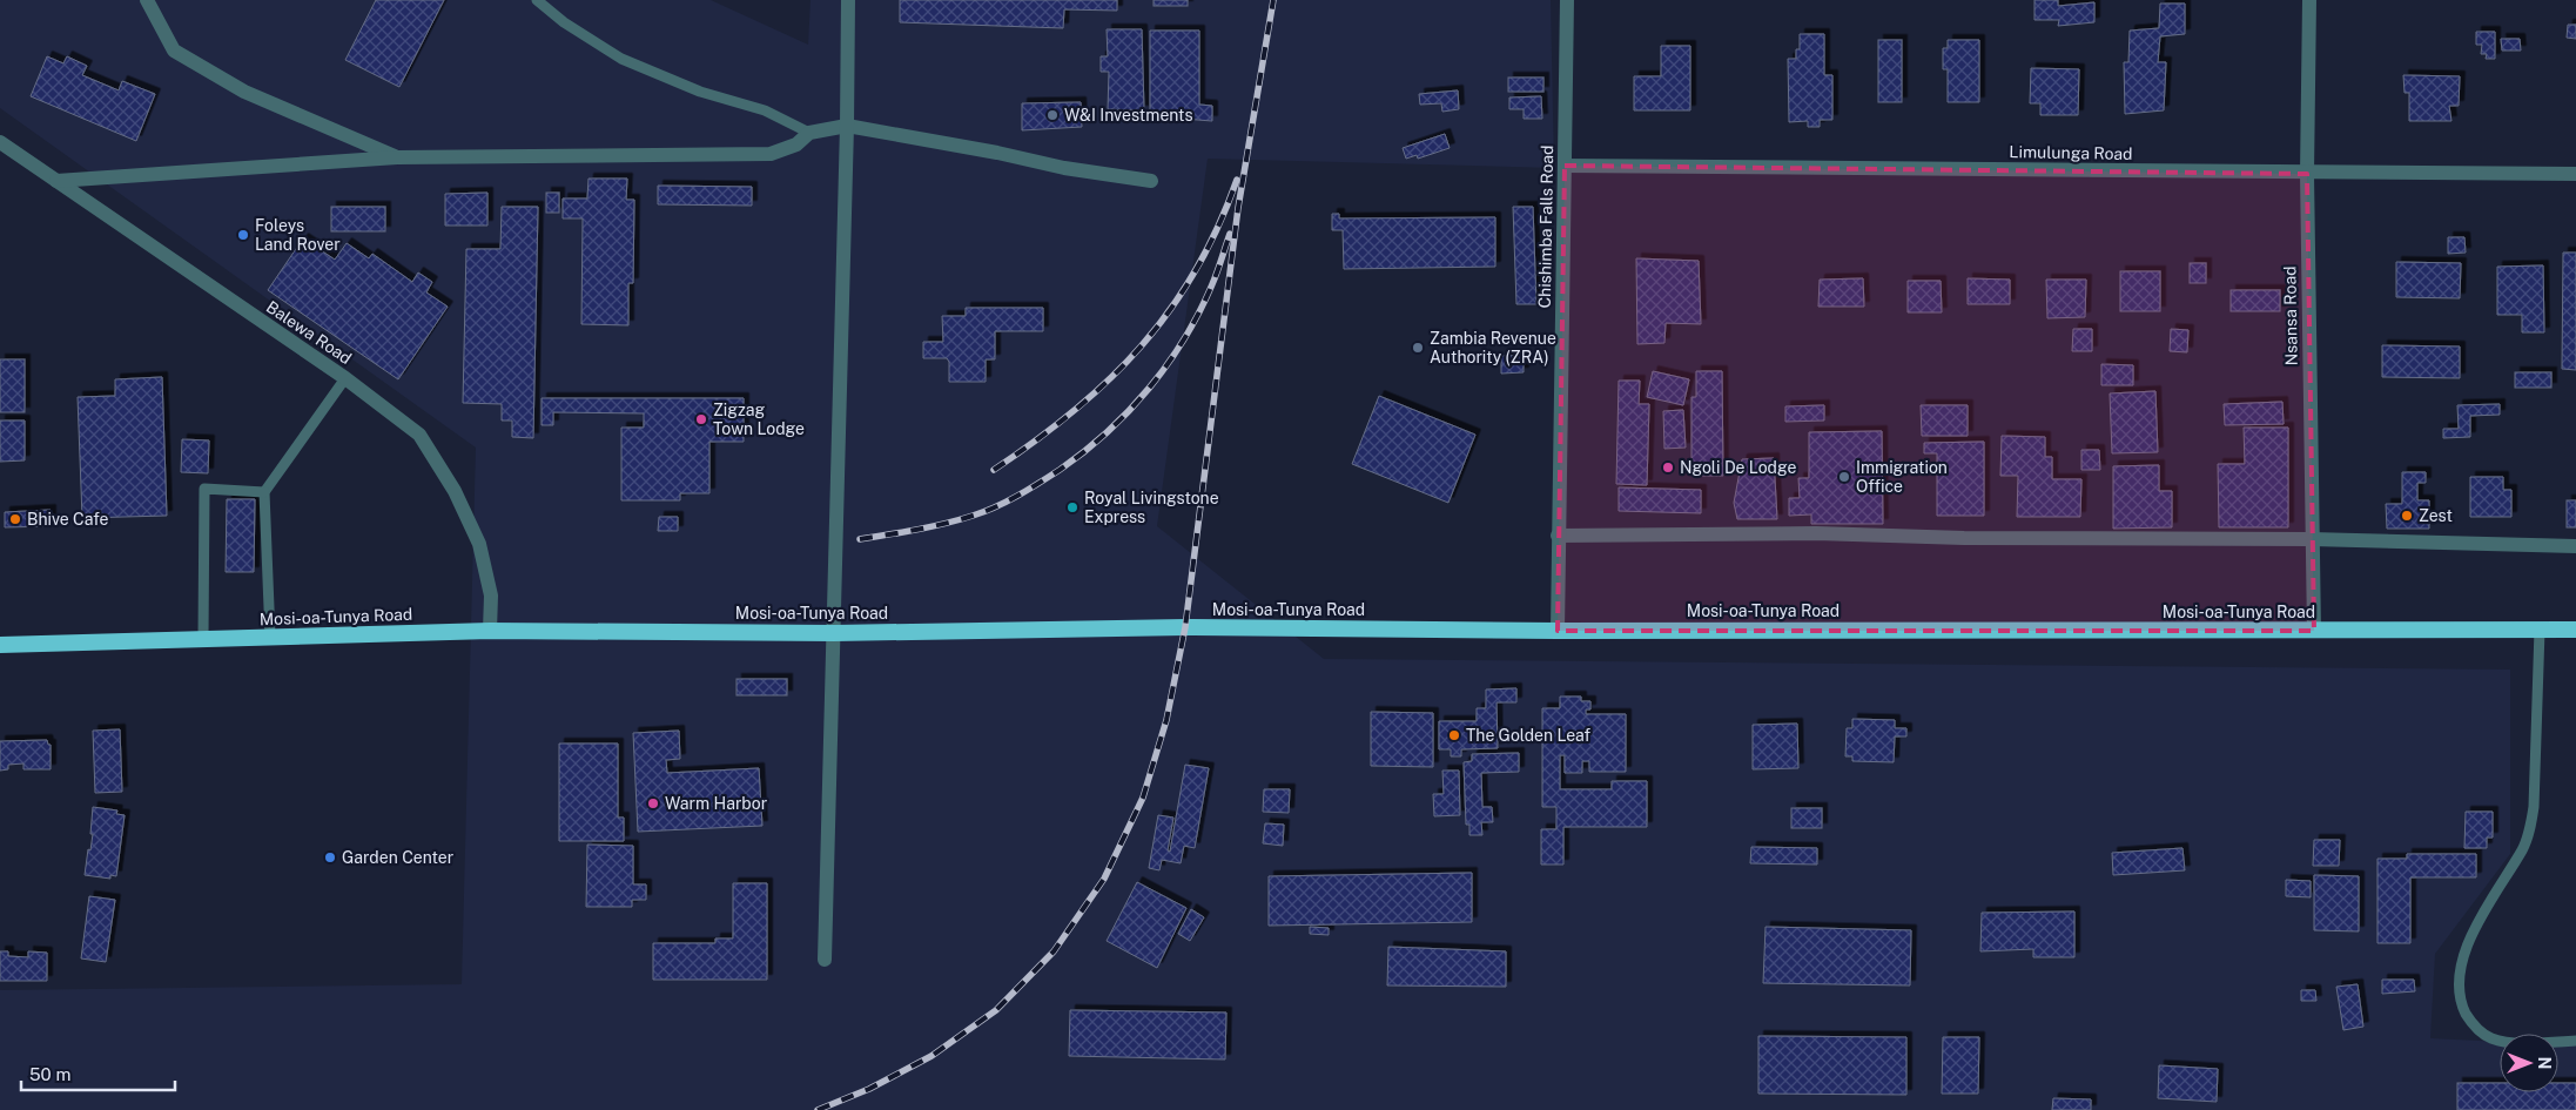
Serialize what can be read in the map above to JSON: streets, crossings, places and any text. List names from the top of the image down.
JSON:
{
  "streets": {
    "highway": ["Mosi-oa-Tunya Road"],
    "street": [
      "Limulunga Road",
      "Chishimba Falls Road",
      "Nsansa Road",
      "Balewa Road"
    ]
  },
  "crossings": [
    ["Limulunga Road", "Chishimba Falls Road"],
    ["Limulunga Road", "Nsansa Road"],
    ["Chishimba Falls Road", "Mosi-oa-Tunya Road"],
    ["Nsansa Road", "Mosi-oa-Tunya Road"],
    ["Balewa Road", "Mosi-oa-Tunya Road"]
  ],
  "places": [
    "W&I Investments",
    "Foleys Land Rover",
    "Zambia Revenue Authority (ZRA)",
    "Zigzag Town Lodge",
    "Ngoli De Lodge",
    "Immigration Office",
    "Royal Livingstone Express",
    "Zest",
    "Bhive Cafe",
    "The Golden Leaf",
    "Warm Harbor",
    "Garden Center"
  ],
  "scale_bar": "50 m",
  "north": "right"
}
